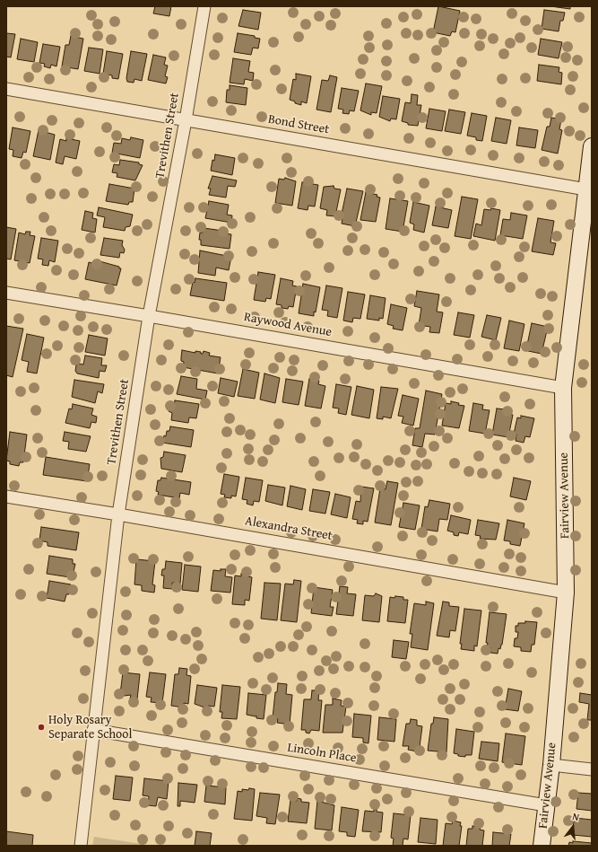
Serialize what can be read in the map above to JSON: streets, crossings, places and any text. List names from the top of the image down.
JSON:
{
  "streets": {
    "street": [
      "Bond Street",
      "Trevithen Street",
      "Raywood Avenue",
      "Fairview Avenue",
      "Alexandra Street",
      "Lincoln Place"
    ]
  },
  "crossings": [
    ["Bond Street", "Trevithen Street"],
    ["Bond Street", "Fairview Avenue"],
    ["Trevithen Street", "Raywood Avenue"],
    ["Trevithen Street", "Alexandra Street"],
    ["Trevithen Street", "Lincoln Place"],
    ["Raywood Avenue", "Fairview Avenue"],
    ["Fairview Avenue", "Alexandra Street"],
    ["Fairview Avenue", "Lincoln Place"]
  ],
  "places": ["Holy Rosary Separate School"],
  "north": "top"
}
